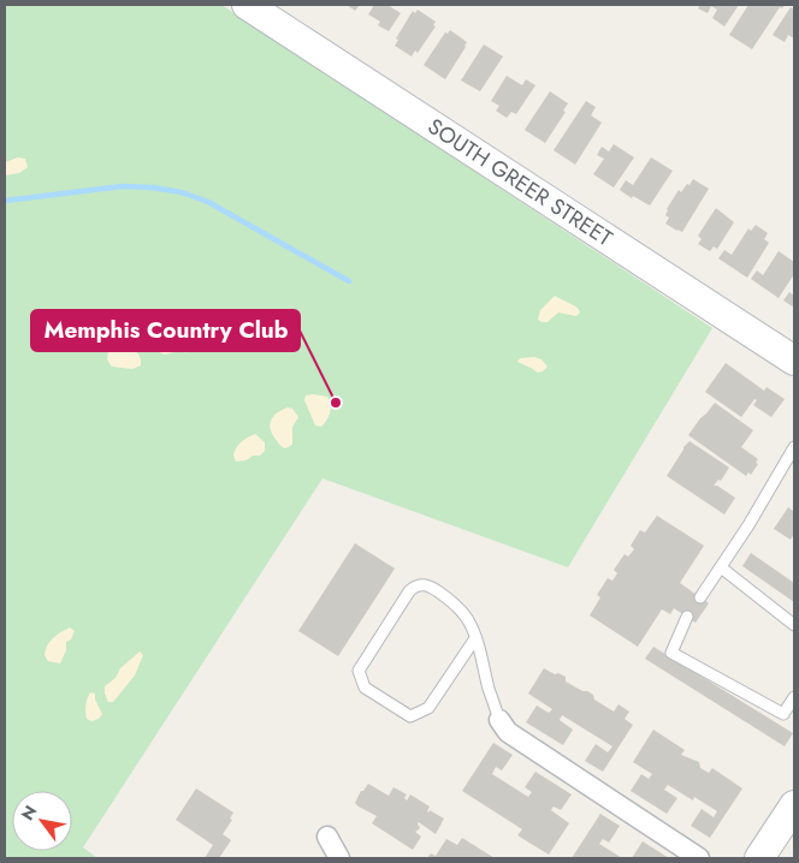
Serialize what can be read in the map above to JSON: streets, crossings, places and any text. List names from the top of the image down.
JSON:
{
  "streets": {
    "street": ["SOUTH GREER STREET"]
  },
  "places": ["Memphis Country Club"],
  "north": "top left"
}
